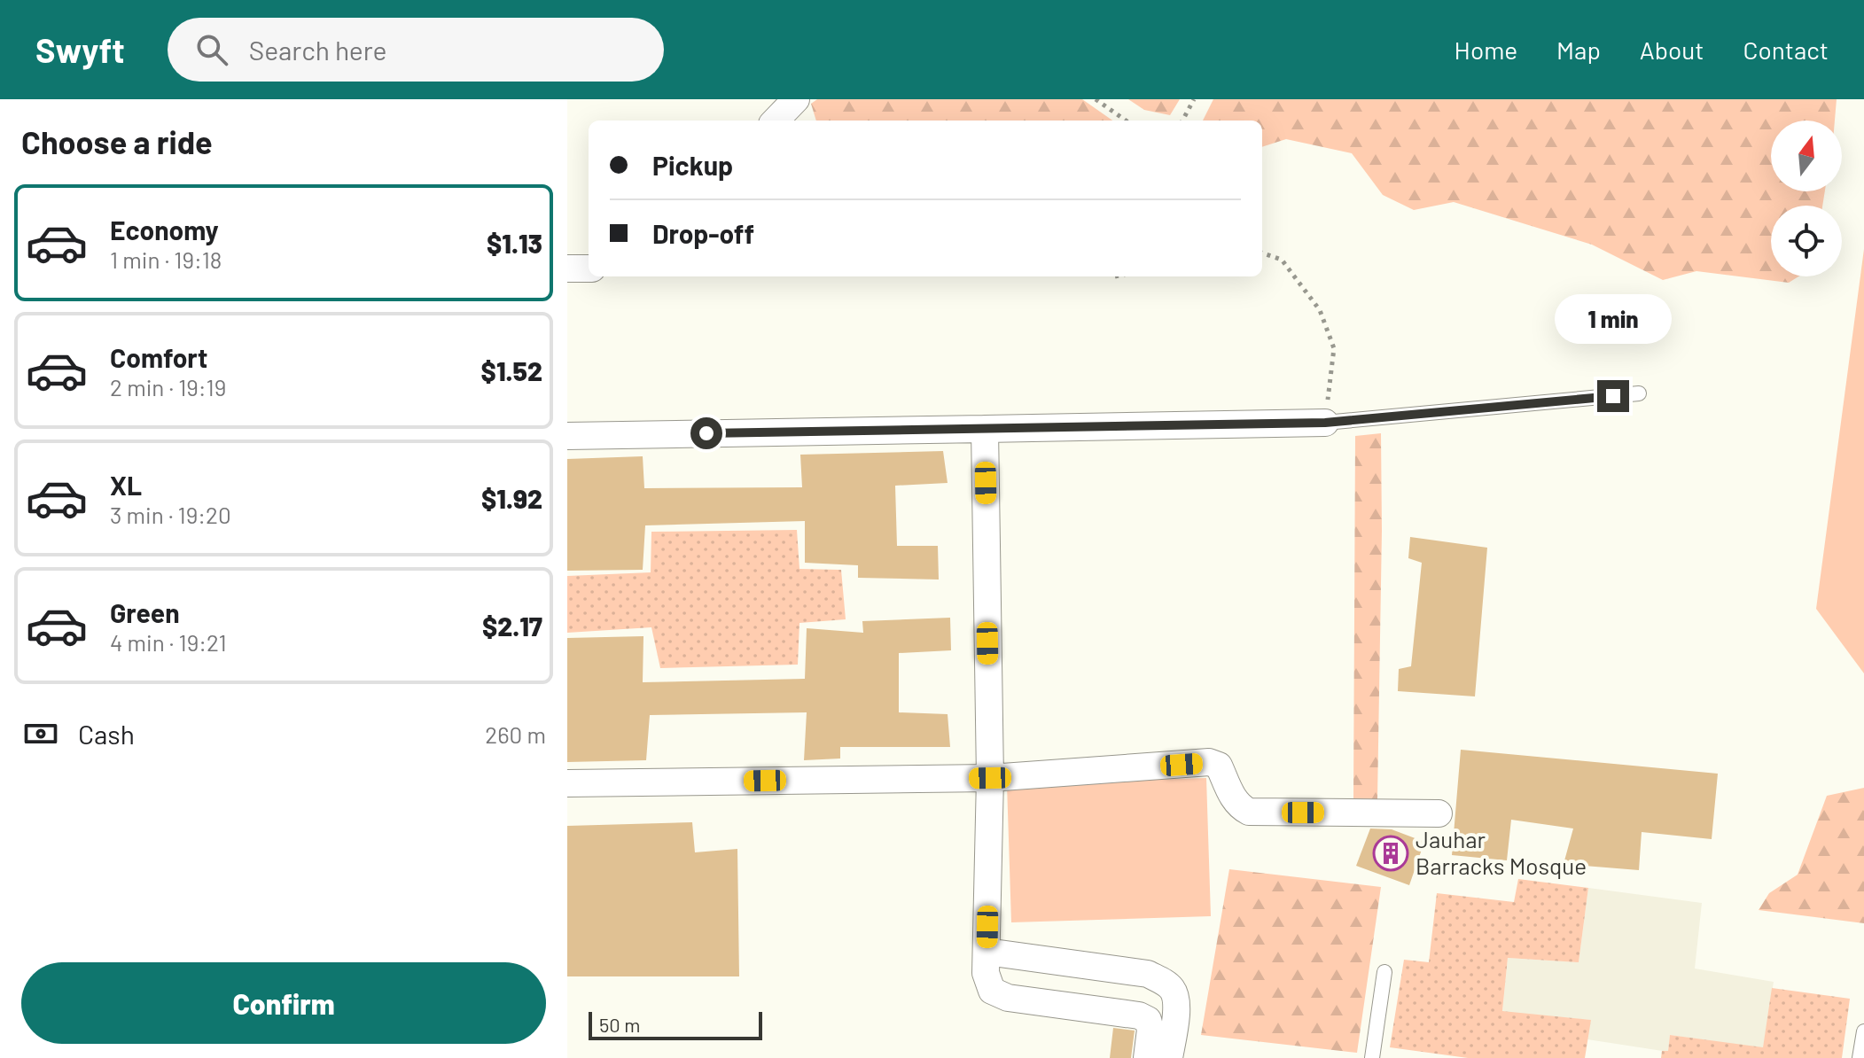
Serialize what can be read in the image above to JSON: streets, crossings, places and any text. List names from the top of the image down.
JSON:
{
  "places": {
    "building": ["Jauhar Barracks Mosque"]
  },
  "scale_bar": "50 m",
  "north": "top",
  "page": {
    "header": "Swyft",
    "search": "Search here",
    "nav": [
      "Home",
      "Map",
      "About",
      "Contact"
    ],
    "heading": "Choose a ride",
    "banner": ["Pickup", "Drop-off"],
    "list": [
      {
        "name": "Economy",
        "note": "1 min · 19:18",
        "value": "$1.13"
      },
      {
        "name": "Comfort",
        "note": "2 min · 19:19",
        "value": "$1.52"
      },
      {
        "name": "XL",
        "note": "3 min · 19:20",
        "value": "$1.92"
      },
      {
        "name": "Green",
        "note": "4 min · 19:21",
        "value": "$2.17"
      }
    ],
    "bubble": "1 min",
    "pay": ["Cash", "260 m"],
    "buttons": "Confirm",
    "scale": "50 m"
  }
}
